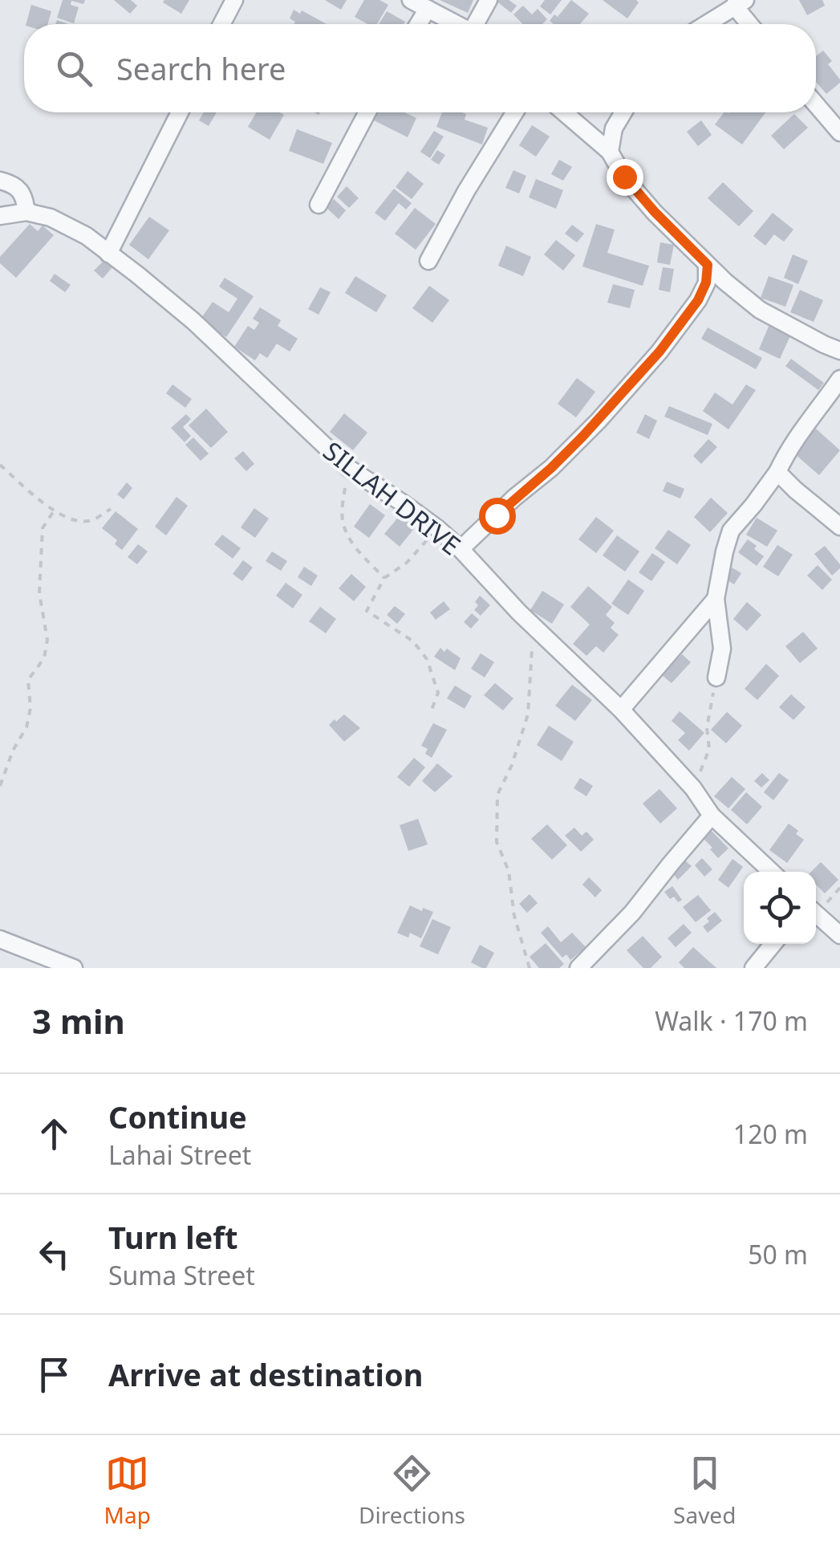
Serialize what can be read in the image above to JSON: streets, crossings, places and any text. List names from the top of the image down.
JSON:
{
  "streets": {
    "street": ["SILLAH DRIVE"]
  },
  "page": {
    "search": "Search here",
    "heading": ["3 min", "Walk · 170 m"],
    "list": [
      ["Continue", "Lahai Street", "120 m"],
      ["Turn left", "Suma Street", "50 m"],
      "Arrive at destination"
    ],
    "nav": ["Map", "Directions", "Saved"]
  }
}
